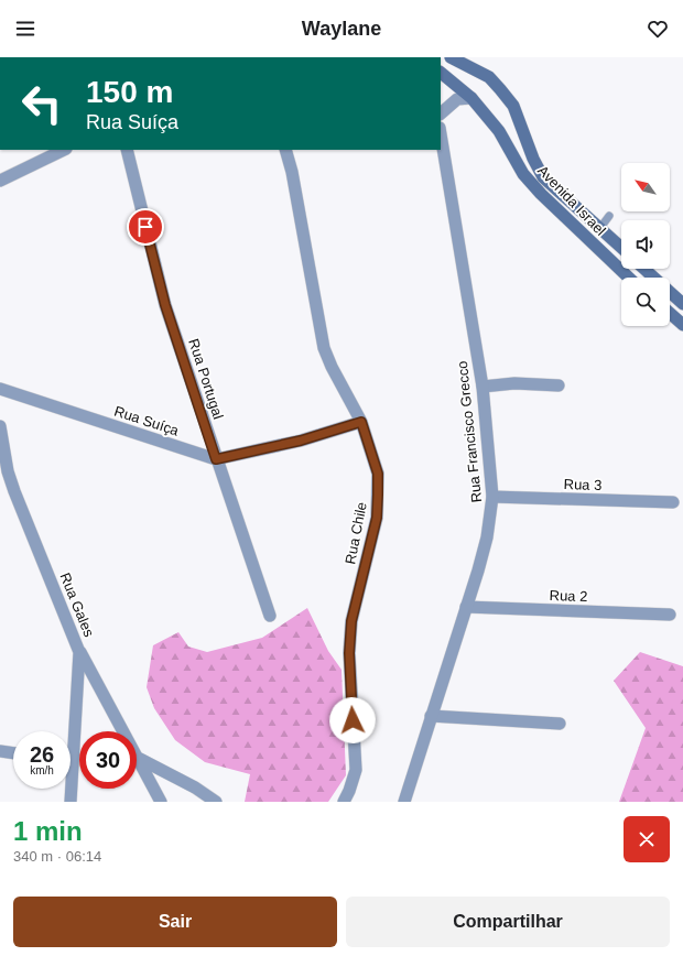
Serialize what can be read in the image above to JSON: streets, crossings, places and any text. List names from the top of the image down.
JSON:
{
  "streets": {
    "main road": ["Avenida Israel"],
    "street": [
      "Rua Portugal",
      "Rua Suíça",
      "Rua Francisco Grecco",
      "Rua 3",
      "Rua Chile",
      "Rua 2",
      "Rua Gales"
    ]
  },
  "crossings": [
    ["Rua Portugal", "Rua Suíça"],
    ["Rua Francisco Grecco", "Rua 3"],
    ["Rua Francisco Grecco", "Rua 2"]
  ],
  "north": "top left",
  "page": {
    "header": "Waylane",
    "turn": ["150 m", "Rua Suíça"],
    "speed": "26 km/h",
    "limit": "30",
    "heading": ["1 min", "340 m · 06:14"],
    "buttons": ["Sair", "Compartilhar"]
  }
}
